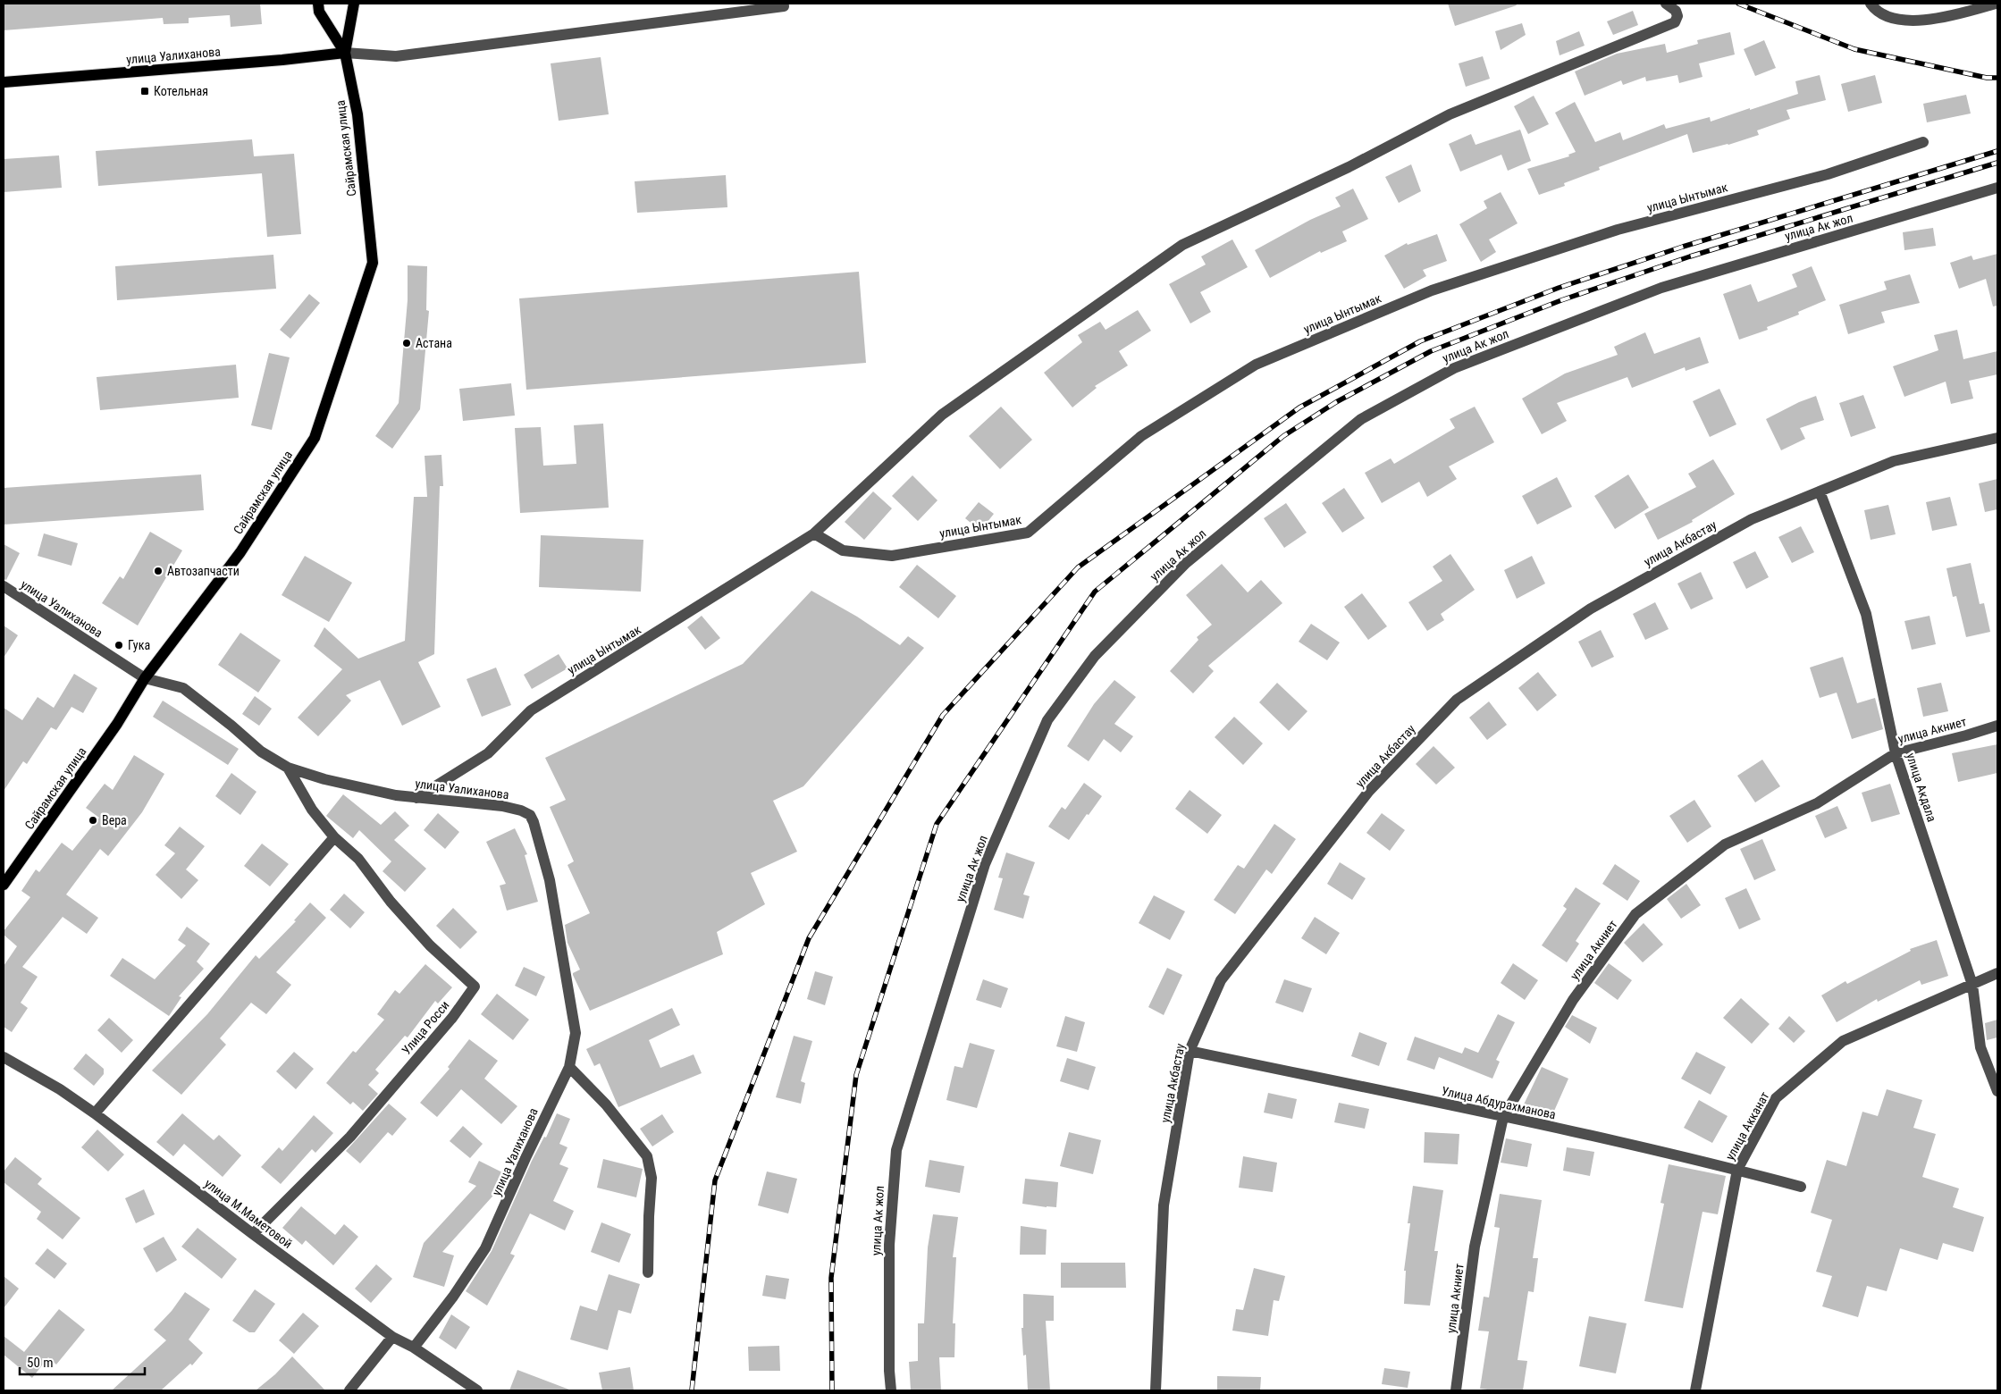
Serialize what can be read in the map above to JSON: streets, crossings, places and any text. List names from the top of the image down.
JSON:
{
  "streets": {
    "main road": ["улица Уалиханова", "Сайрамская улица"],
    "street": [
      "улица Ынтымак",
      "улица Ак жол",
      "улица Акбастау",
      "улица Акниет",
      "улица Акдала",
      "Улица Росси",
      "Улица Абдурахманова",
      "улица Акканат",
      "улица М.Маметовой"
    ]
  },
  "crossings": [
    ["улица Уалиханова", "Сайрамская улица"],
    ["улица Уалиханова", "улица Ынтымак"],
    ["улица Уалиханова", "Улица Росси"],
    ["улица Уалиханова", "улица М.Маметовой"],
    ["улица Акбастау", "улица Акдала"],
    ["улица Акбастау", "Улица Абдурахманова"],
    ["улица Акниет", "улица Акдала"],
    ["улица Акниет", "Улица Абдурахманова"],
    ["улица Акдала", "улица Акканат"],
    ["Улица Росси", "улица М.Маметовой"],
    ["Улица Абдурахманова", "улица Акканат"]
  ],
  "places": {
    "transit": ["Котельная"],
    "other": [
      "Астана",
      "Автозапчасти",
      "Гука",
      "Вера"
    ]
  },
  "scale_bar": "50 m"
}
